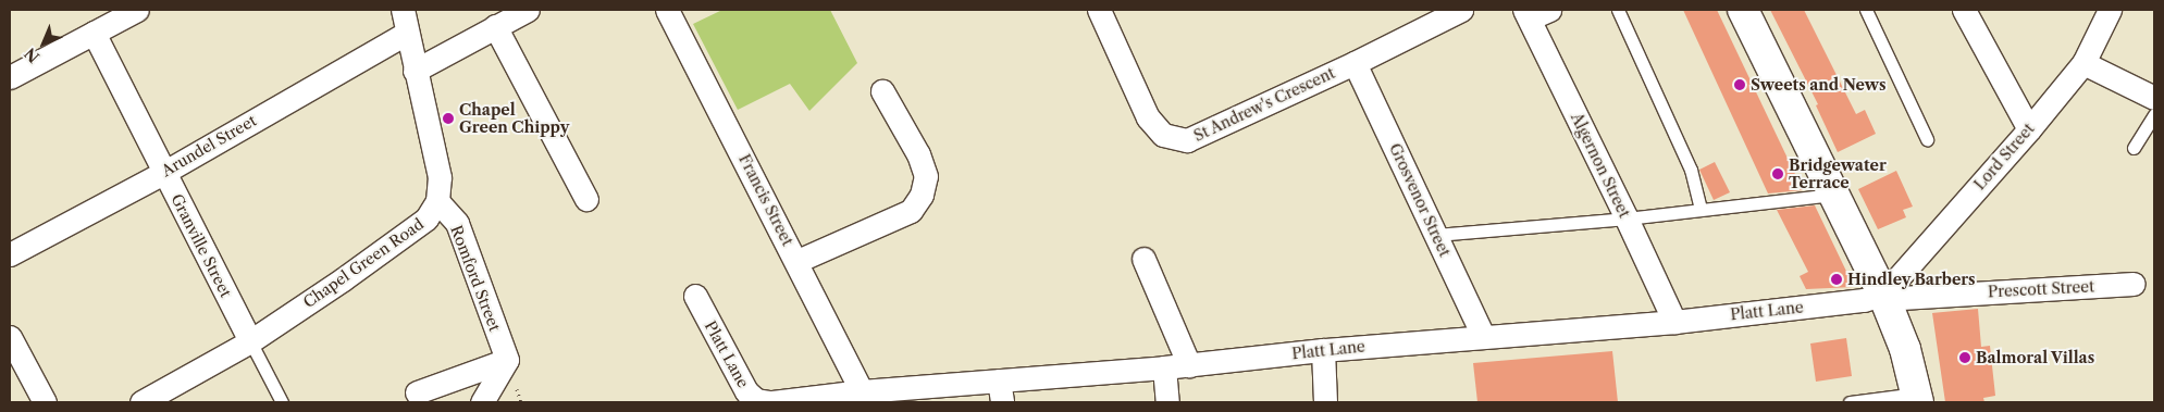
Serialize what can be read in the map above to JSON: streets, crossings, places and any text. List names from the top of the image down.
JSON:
{
  "streets": {
    "street": [
      "St Andrew's Crescent",
      "Arundel Street",
      "Lord Street",
      "Algernon Street",
      "Francis Street",
      "Grosvenor Street",
      "Granville Street",
      "Chapel Green Road",
      "Romford Street",
      "Prescott Street",
      "Platt Lane"
    ]
  },
  "crossings": [
    ["St Andrew's Crescent", "Grosvenor Street"],
    ["Arundel Street", "Granville Street"],
    ["Lord Street", "Prescott Street"],
    ["Lord Street", "Platt Lane"],
    ["Algernon Street", "Platt Lane"],
    ["Francis Street", "Platt Lane"],
    ["Grosvenor Street", "Platt Lane"],
    ["Granville Street", "Chapel Green Road"],
    ["Chapel Green Road", "Romford Street"],
    ["Prescott Street", "Platt Lane"]
  ],
  "places": [
    "Sweets and News",
    "Chapel Green Chippy",
    "Bridgewater Terrace",
    "Hindley Barbers",
    "Balmoral Villas"
  ],
  "north": "bottom left"
}
